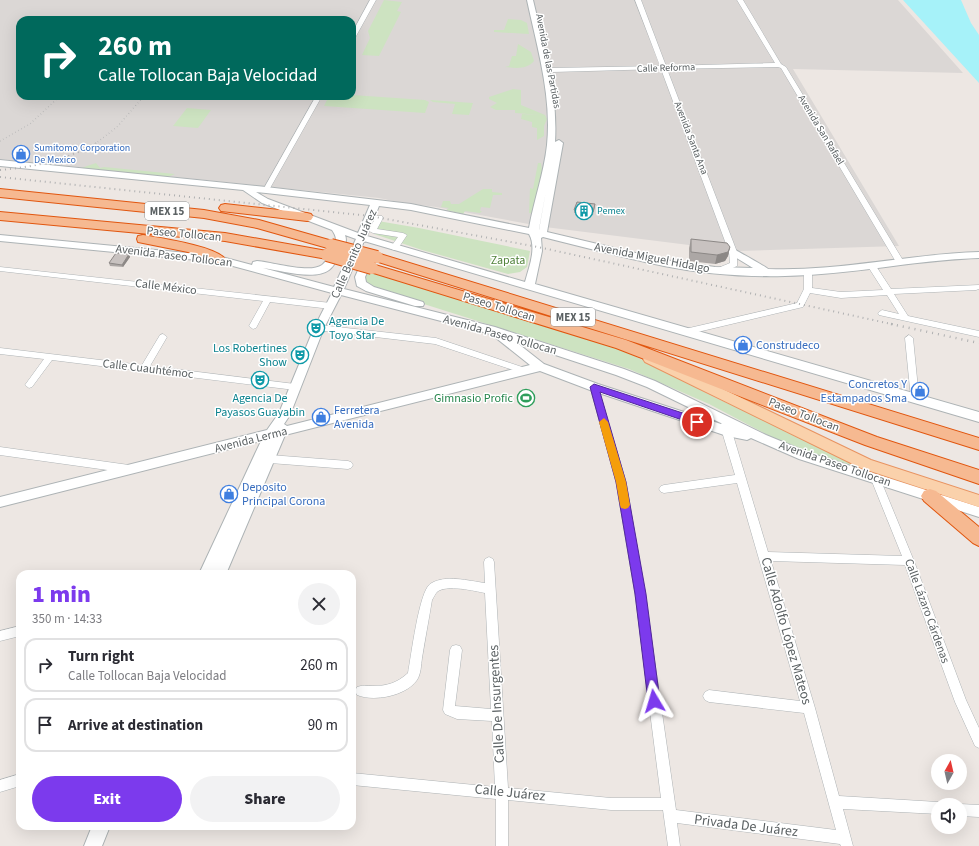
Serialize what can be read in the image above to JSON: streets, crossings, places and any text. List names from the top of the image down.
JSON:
{
  "streets": {
    "highway": ["MEX 15", "Paseo Tollocan"],
    "main road": [
      "Avenida de las Partidas",
      "Calle Benito Juárez",
      "Avenida Paseo Tollocan",
      "Avenida Miguel Hidalgo",
      "Avenida Lerma"
    ],
    "street": [
      "Calle Reforma",
      "Avenida San Rafael",
      "Avenida Santa Ana",
      "Calle México",
      "Calle Cuauhtémoc",
      "Calle Lázaro Cárdenas",
      "Calle Adolfo López Mateos",
      "Calle De Insurgentes",
      "Calle Juárez",
      "Privada De Juárez"
    ]
  },
  "crossings": [
    ["Avenida de las Partidas", "Calle Reforma"],
    ["Avenida de las Partidas", "Avenida Miguel Hidalgo"],
    ["Calle Reforma", "Avenida San Rafael"],
    ["Calle Reforma", "Avenida Santa Ana"],
    ["Avenida San Rafael", "Avenida Miguel Hidalgo"],
    ["Calle Benito Juárez", "Avenida Paseo Tollocan"],
    ["Calle Benito Juárez", "Avenida Miguel Hidalgo"],
    ["Calle Benito Juárez", "Calle México"],
    ["Calle Benito Juárez", "Calle Cuauhtémoc"],
    ["Calle Benito Juárez", "Avenida Lerma"],
    ["Avenida Paseo Tollocan", "Calle Lázaro Cárdenas"],
    ["Avenida Paseo Tollocan", "Calle Adolfo López Mateos"],
    ["Calle Adolfo López Mateos", "Privada De Juárez"],
    ["Calle De Insurgentes", "Calle Juárez"],
    ["Calle Juárez", "Privada De Juárez"]
  ],
  "parks": ["Zapata"],
  "places": {
    "shop": [
      "Sumitomo Corporation De Mexico",
      "Construdeco",
      "Concretos Y Estampados Sma",
      "Ferretera Avenida",
      "Deposito Principal Corona"
    ],
    "building": ["Pemex"],
    "theatre": ["Agencia De Toyo Star", "Los Robertines Show", "Agencia De Payasos Guayabin"],
    "sports": ["Gimnasio Profic"]
  },
  "north": "top",
  "page": {
    "turn": ["260 m", "Calle Tollocan Baja Velocidad"],
    "heading": ["1 min", "350 m · 14:33"],
    "list": [
      {
        "name": "Turn right",
        "note": "Calle Tollocan Baja Velocidad",
        "value": "260 m"
      },
      {
        "name": "Arrive at destination",
        "value": "90 m"
      }
    ],
    "buttons": ["Exit", "Share"]
  }
}
